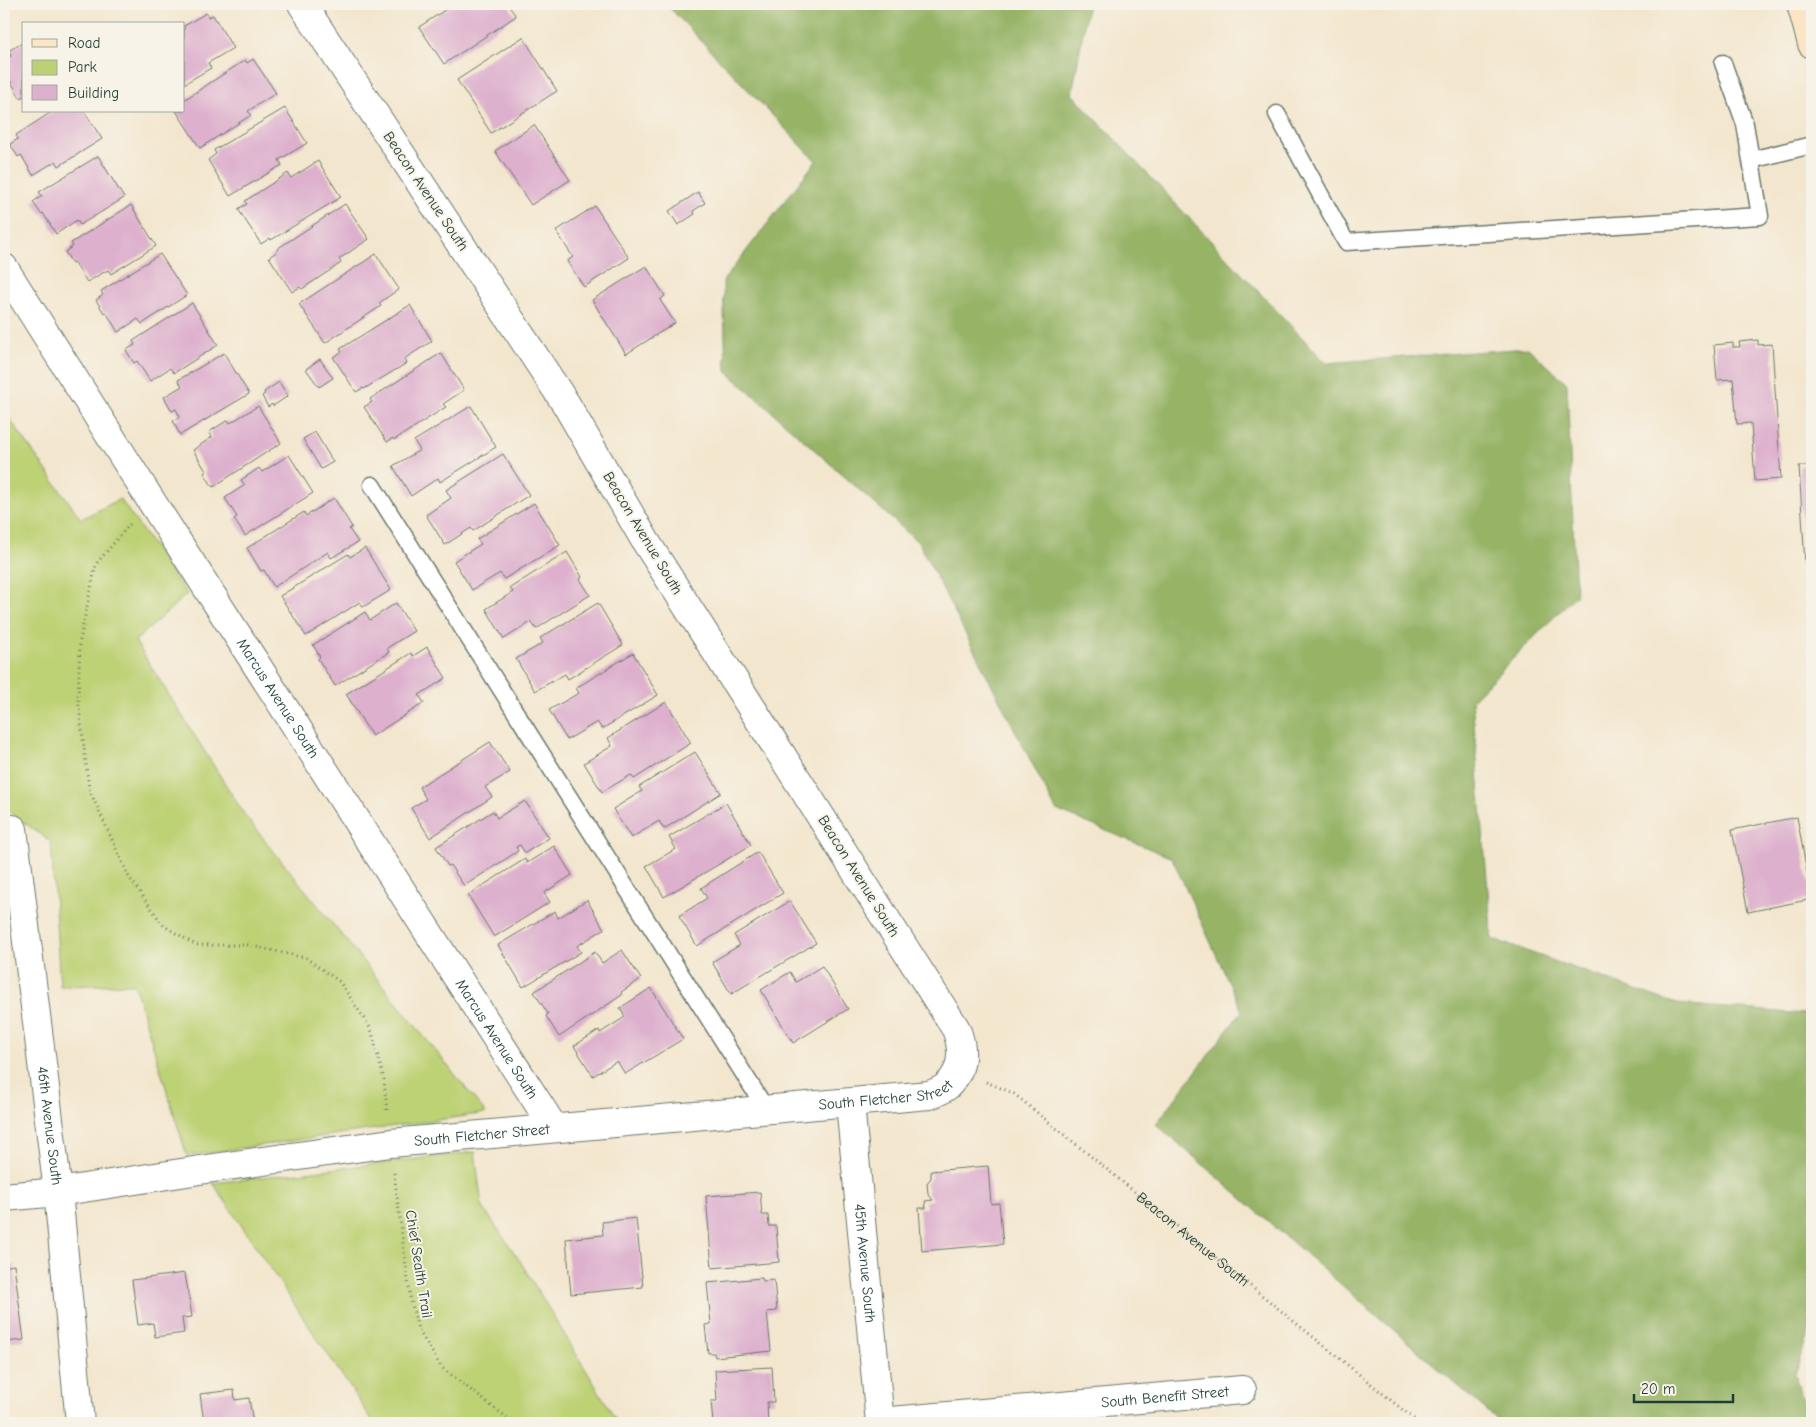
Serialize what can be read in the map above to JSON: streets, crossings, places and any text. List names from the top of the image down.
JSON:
{
  "streets": {
    "street": [
      "Beacon Avenue South",
      "Marcus Avenue South",
      "South Fletcher Street",
      "46th Avenue South",
      "45th Avenue South",
      "South Benefit Street"
    ],
    "path": ["Chief Sealth Trail"]
  },
  "crossings": [
    ["Beacon Avenue South", "South Fletcher Street"],
    ["Marcus Avenue South", "South Fletcher Street"],
    ["South Fletcher Street", "46th Avenue South"],
    ["South Fletcher Street", "45th Avenue South"],
    ["45th Avenue South", "South Benefit Street"]
  ],
  "legend": ["Road", "Park", "Building"],
  "scale_bar": "20 m"
}
